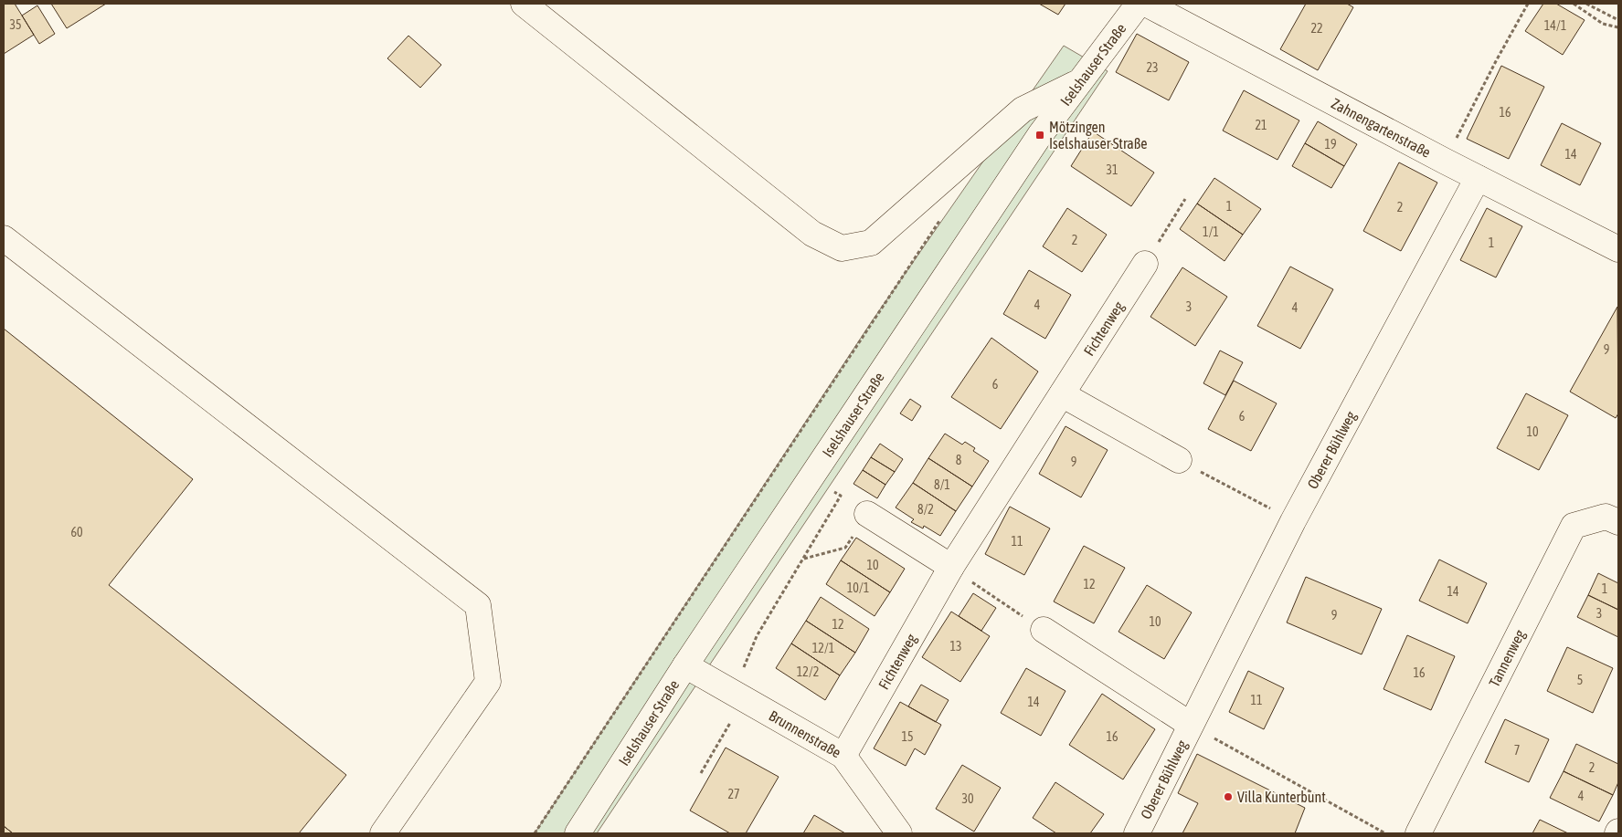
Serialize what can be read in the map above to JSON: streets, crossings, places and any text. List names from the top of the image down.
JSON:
{
  "streets": {
    "street": [
      "Iselshauser Straße",
      "Zahnengartenstraße",
      "Fichtenweg",
      "Oberer Bühlweg",
      "Tannenweg",
      "Brunnenstraße"
    ]
  },
  "crossings": [
    ["Iselshauser Straße", "Brunnenstraße"],
    ["Zahnengartenstraße", "Oberer Bühlweg"],
    ["Fichtenweg", "Brunnenstraße"]
  ],
  "places": {
    "transit": ["Mötzingen Iselshauser Straße"],
    "other": ["Villa Kunterbunt"]
  },
  "house_numbers": [
    "35",
    "14/1",
    "22",
    "23",
    "16",
    "21",
    "19",
    "14",
    "31",
    "1",
    "2",
    "1/1",
    "2",
    "1",
    "4",
    "3",
    "4",
    "9",
    "6",
    "6",
    "10",
    "8",
    "9",
    "8/1",
    "8/2",
    "60",
    "11",
    "10",
    "12",
    "10/1",
    "1",
    "14",
    "3",
    "9",
    "10",
    "12",
    "13",
    "12/1",
    "12/2",
    "16",
    "5",
    "11",
    "14",
    "15",
    "16",
    "7",
    "2",
    "27",
    "4",
    "30"
  ]
}
